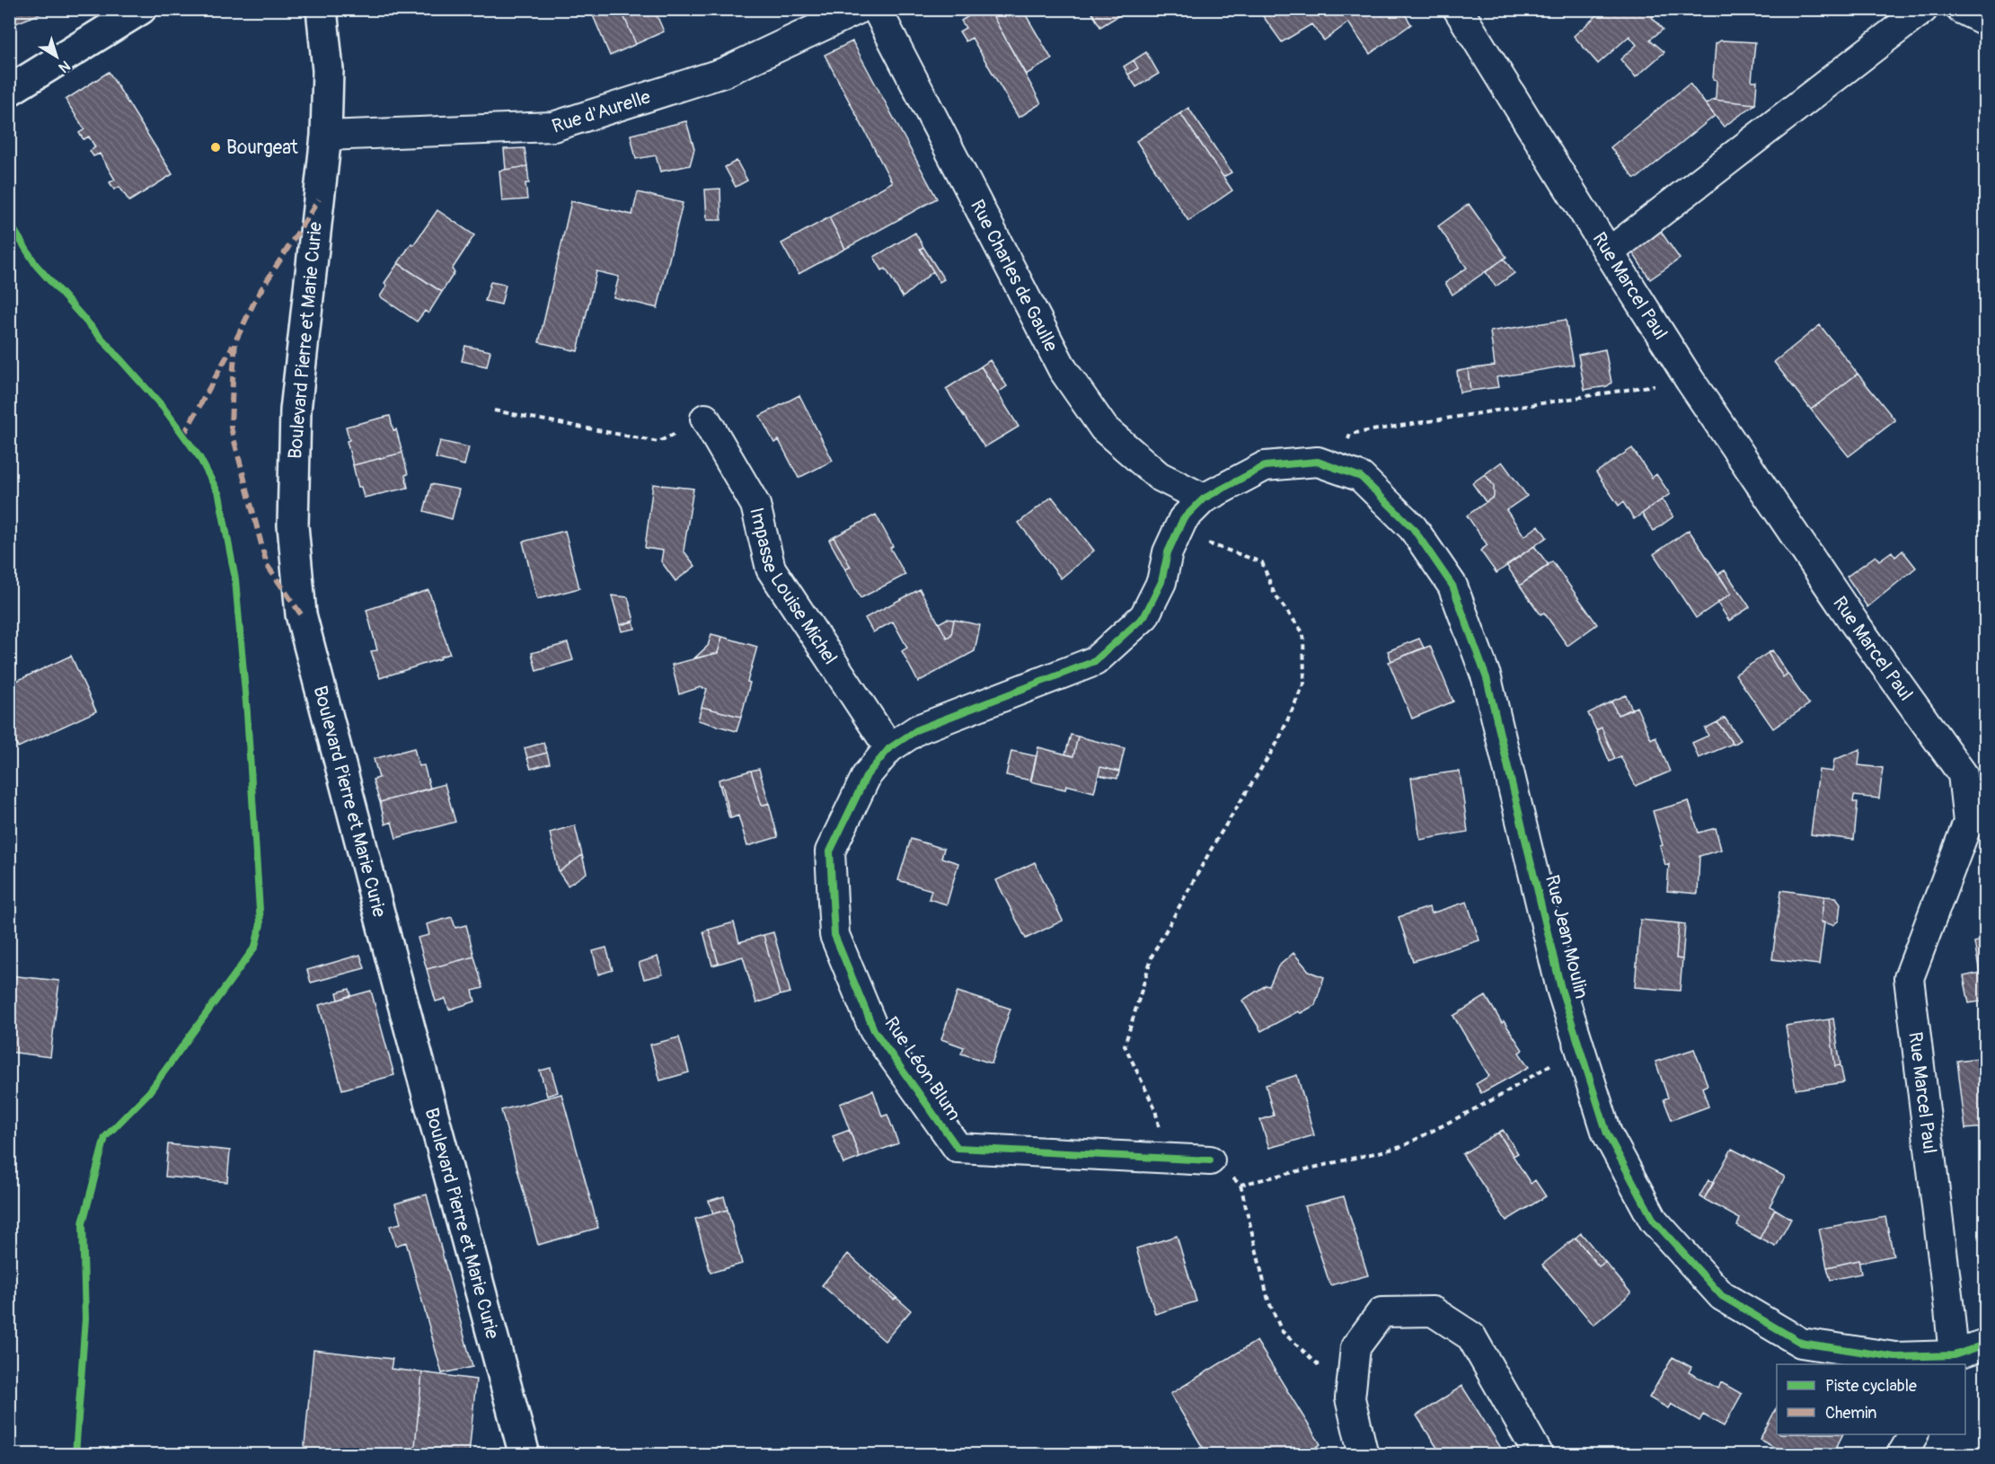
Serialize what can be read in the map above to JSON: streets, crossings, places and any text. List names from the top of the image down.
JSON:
{
  "streets": {
    "main road": ["Boulevard Pierre et Marie Curie"],
    "street": [
      "Rue d'Aurelle",
      "Rue Charles de Gaulle",
      "Rue Marcel Paul",
      "Impasse Louise Michel",
      "Rue Jean Moulin",
      "Rue Léon Blum"
    ]
  },
  "crossings": [
    ["Rue d'Aurelle", "Boulevard Pierre et Marie Curie"],
    ["Rue Charles de Gaulle", "Rue Jean Moulin"],
    ["Rue Charles de Gaulle", "Rue Léon Blum"],
    ["Rue Marcel Paul", "Rue Jean Moulin"],
    ["Impasse Louise Michel", "Rue Léon Blum"],
    ["Rue Jean Moulin", "Rue Léon Blum"]
  ],
  "places": ["Bourgeat"],
  "legend": ["Piste cyclable", "Chemin"],
  "north": "bottom right"
}
